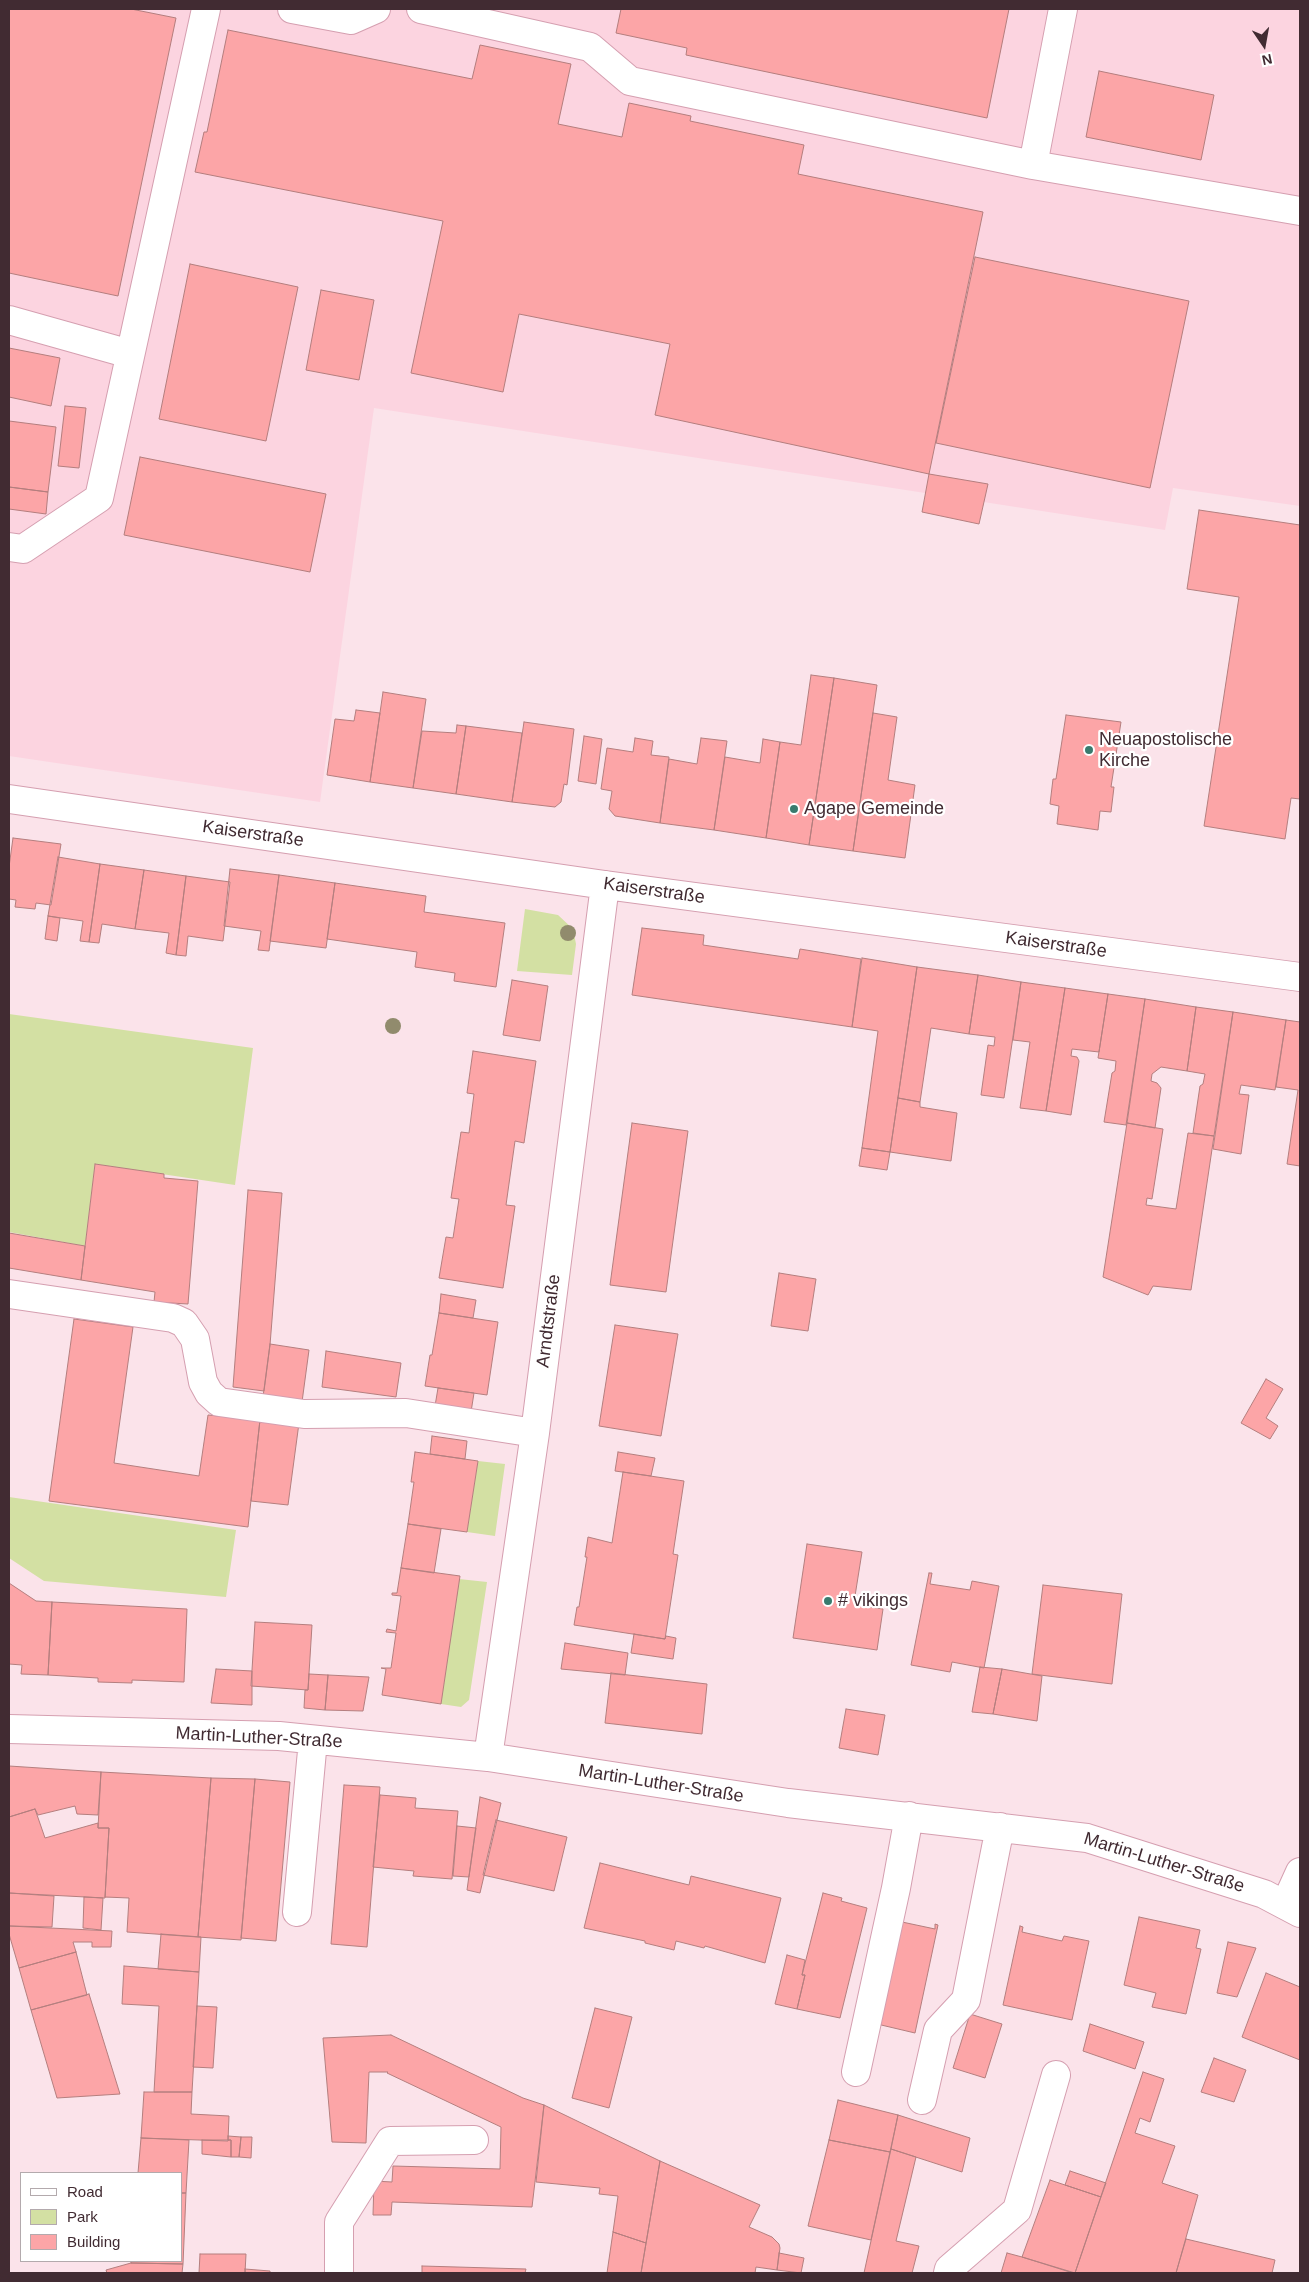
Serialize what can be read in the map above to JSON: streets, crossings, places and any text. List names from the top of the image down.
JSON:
{
  "streets": {
    "street": ["Kaiserstraße", "Arndtstraße", "Martin-Luther-Straße"]
  },
  "crossings": [
    ["Kaiserstraße", "Arndtstraße"],
    ["Arndtstraße", "Martin-Luther-Straße"]
  ],
  "places": ["Neuapostolische Kirche", "Agape Gemeinde", "# vikings"],
  "legend": ["Road", "Park", "Building"],
  "north": "bottom"
}
